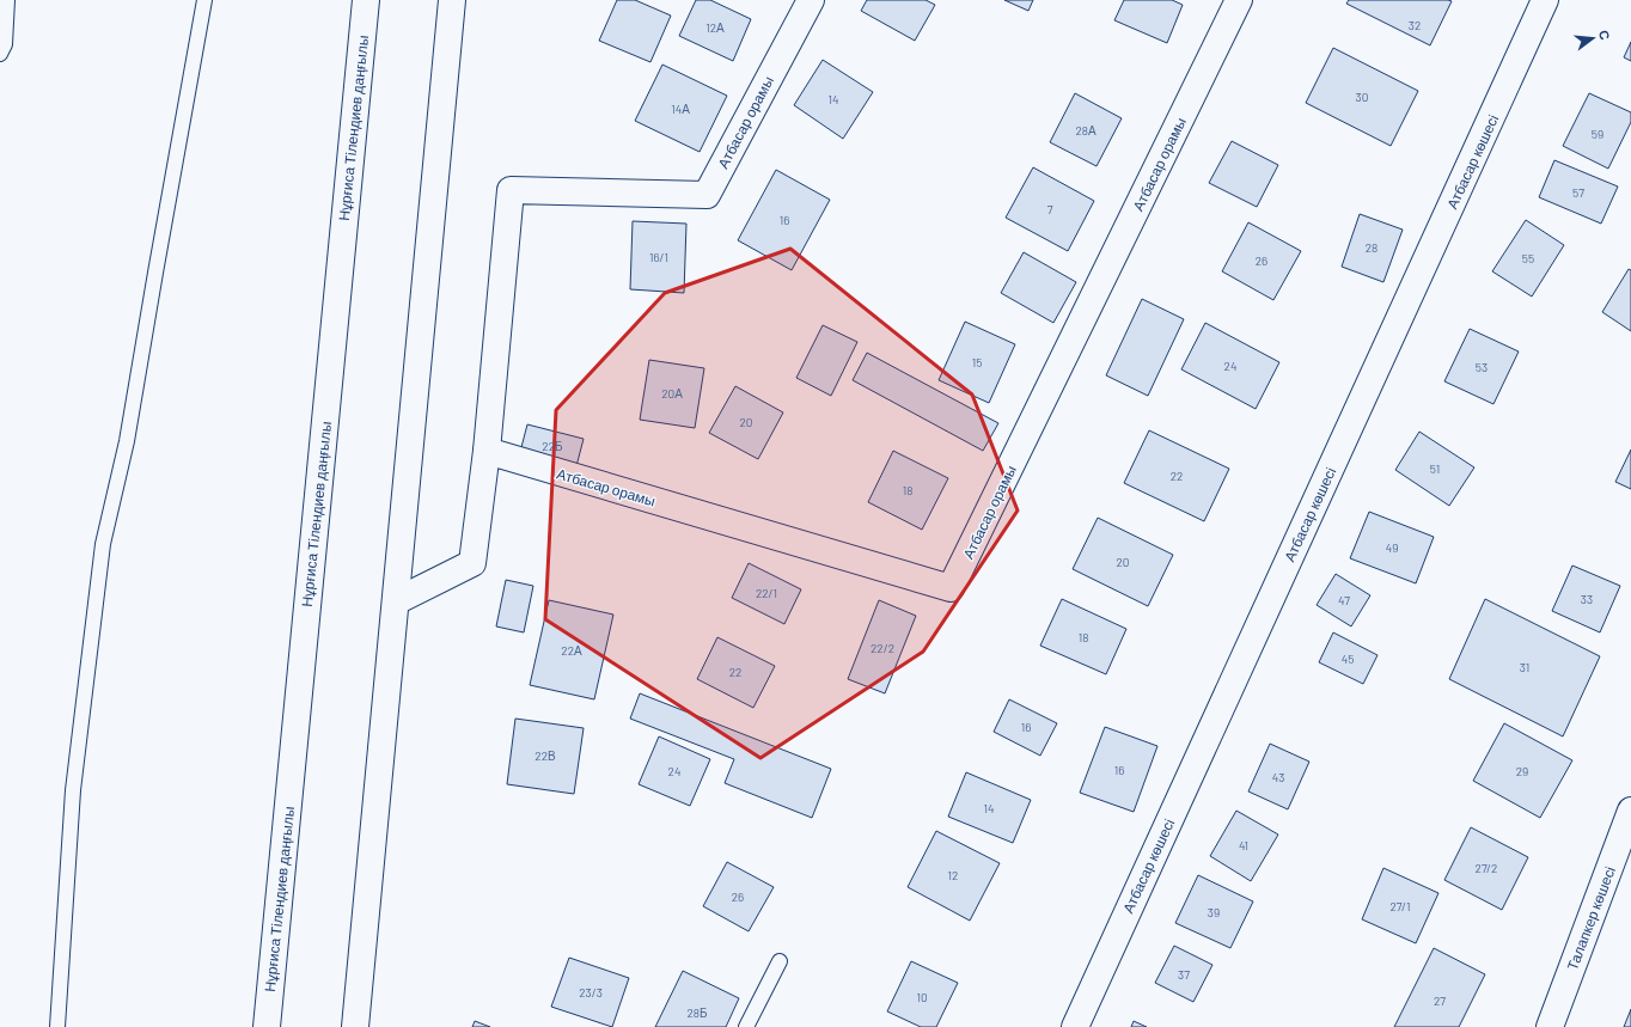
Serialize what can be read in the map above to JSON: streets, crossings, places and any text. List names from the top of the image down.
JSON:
{
  "streets": {
    "street": [
      "Атбасар орамы",
      "Нұрғиса Тілендиев даңғылы",
      "Атбасар көшесі",
      "Талапкер көшесі"
    ]
  },
  "house_numbers": [
    "32",
    "12А",
    "30",
    "14",
    "14А",
    "28А",
    "59",
    "57",
    "7",
    "16",
    "28",
    "16/1",
    "55",
    "26",
    "15",
    "24",
    "53",
    "20А",
    "20",
    "22Б",
    "51",
    "22",
    "18",
    "49",
    "20",
    "22/1",
    "33",
    "47",
    "18",
    "22/2",
    "22А",
    "45",
    "31",
    "22",
    "16",
    "22В",
    "16",
    "24",
    "29",
    "43",
    "14",
    "41",
    "27/2",
    "12",
    "26",
    "27/1",
    "39",
    "37",
    "23/3",
    "10",
    "27",
    "28Б"
  ],
  "north": "right"
}
